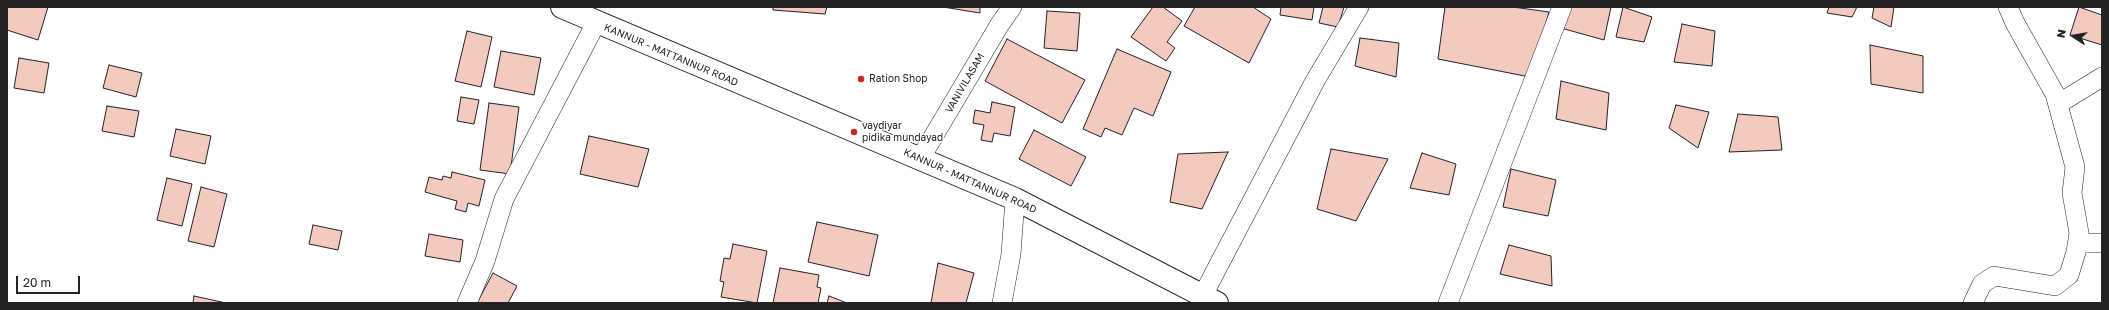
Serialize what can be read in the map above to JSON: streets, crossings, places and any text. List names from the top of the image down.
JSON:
{
  "streets": {
    "main road": ["KANNUR - MATTANNUR ROAD"],
    "street": ["VANIVILASAM"]
  },
  "crossings": [
    ["KANNUR - MATTANNUR ROAD", "VANIVILASAM"]
  ],
  "places": ["Ration Shop", "vaydiyar pidika mundayad"],
  "scale_bar": "20 m",
  "north": "left"
}
